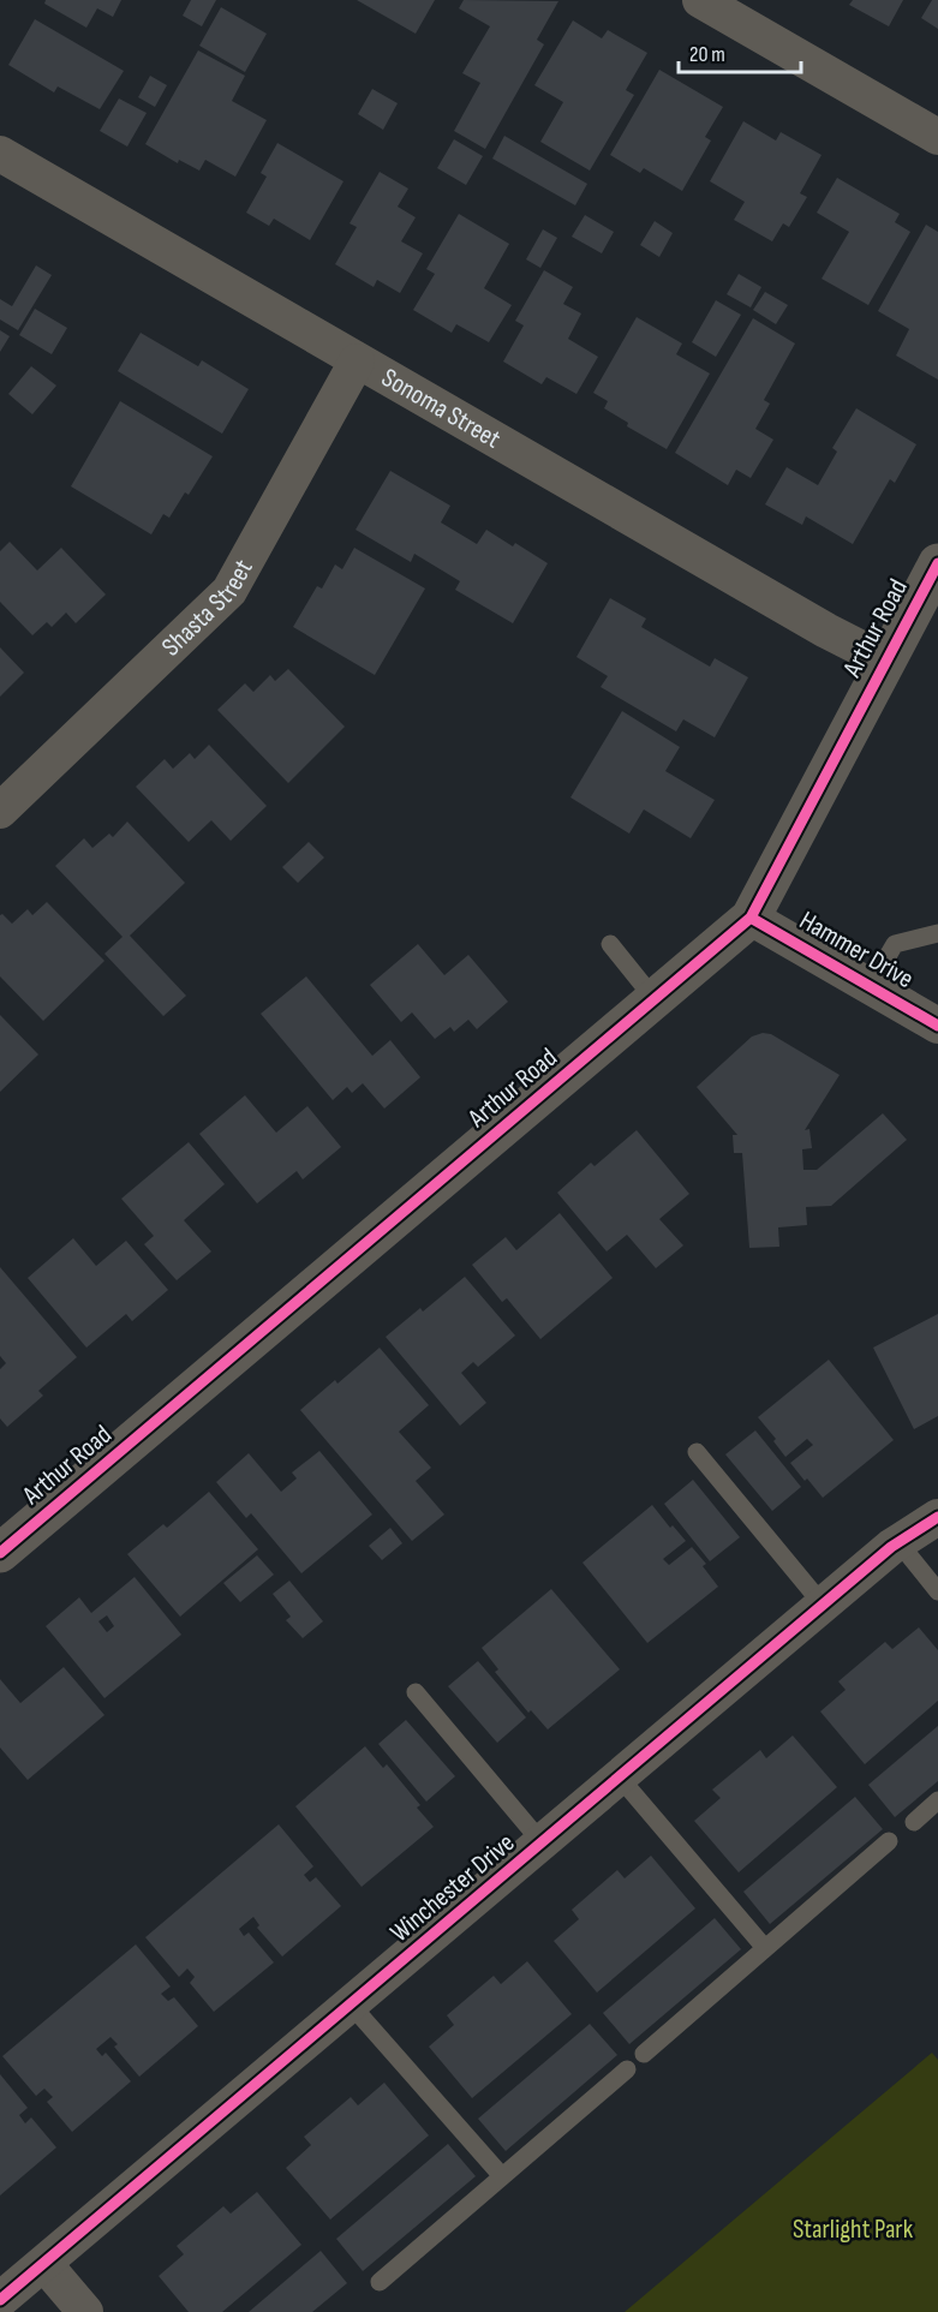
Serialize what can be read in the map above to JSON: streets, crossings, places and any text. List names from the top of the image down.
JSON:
{
  "streets": {
    "street": [
      "Sonoma Street",
      "Shasta Street",
      "Arthur Road",
      "Hammer Drive",
      "Winchester Drive"
    ]
  },
  "crossings": [
    ["Sonoma Street", "Shasta Street"],
    ["Sonoma Street", "Arthur Road"],
    ["Arthur Road", "Hammer Drive"]
  ],
  "parks": ["Starlight Park"],
  "scale_bar": "20 m"
}
